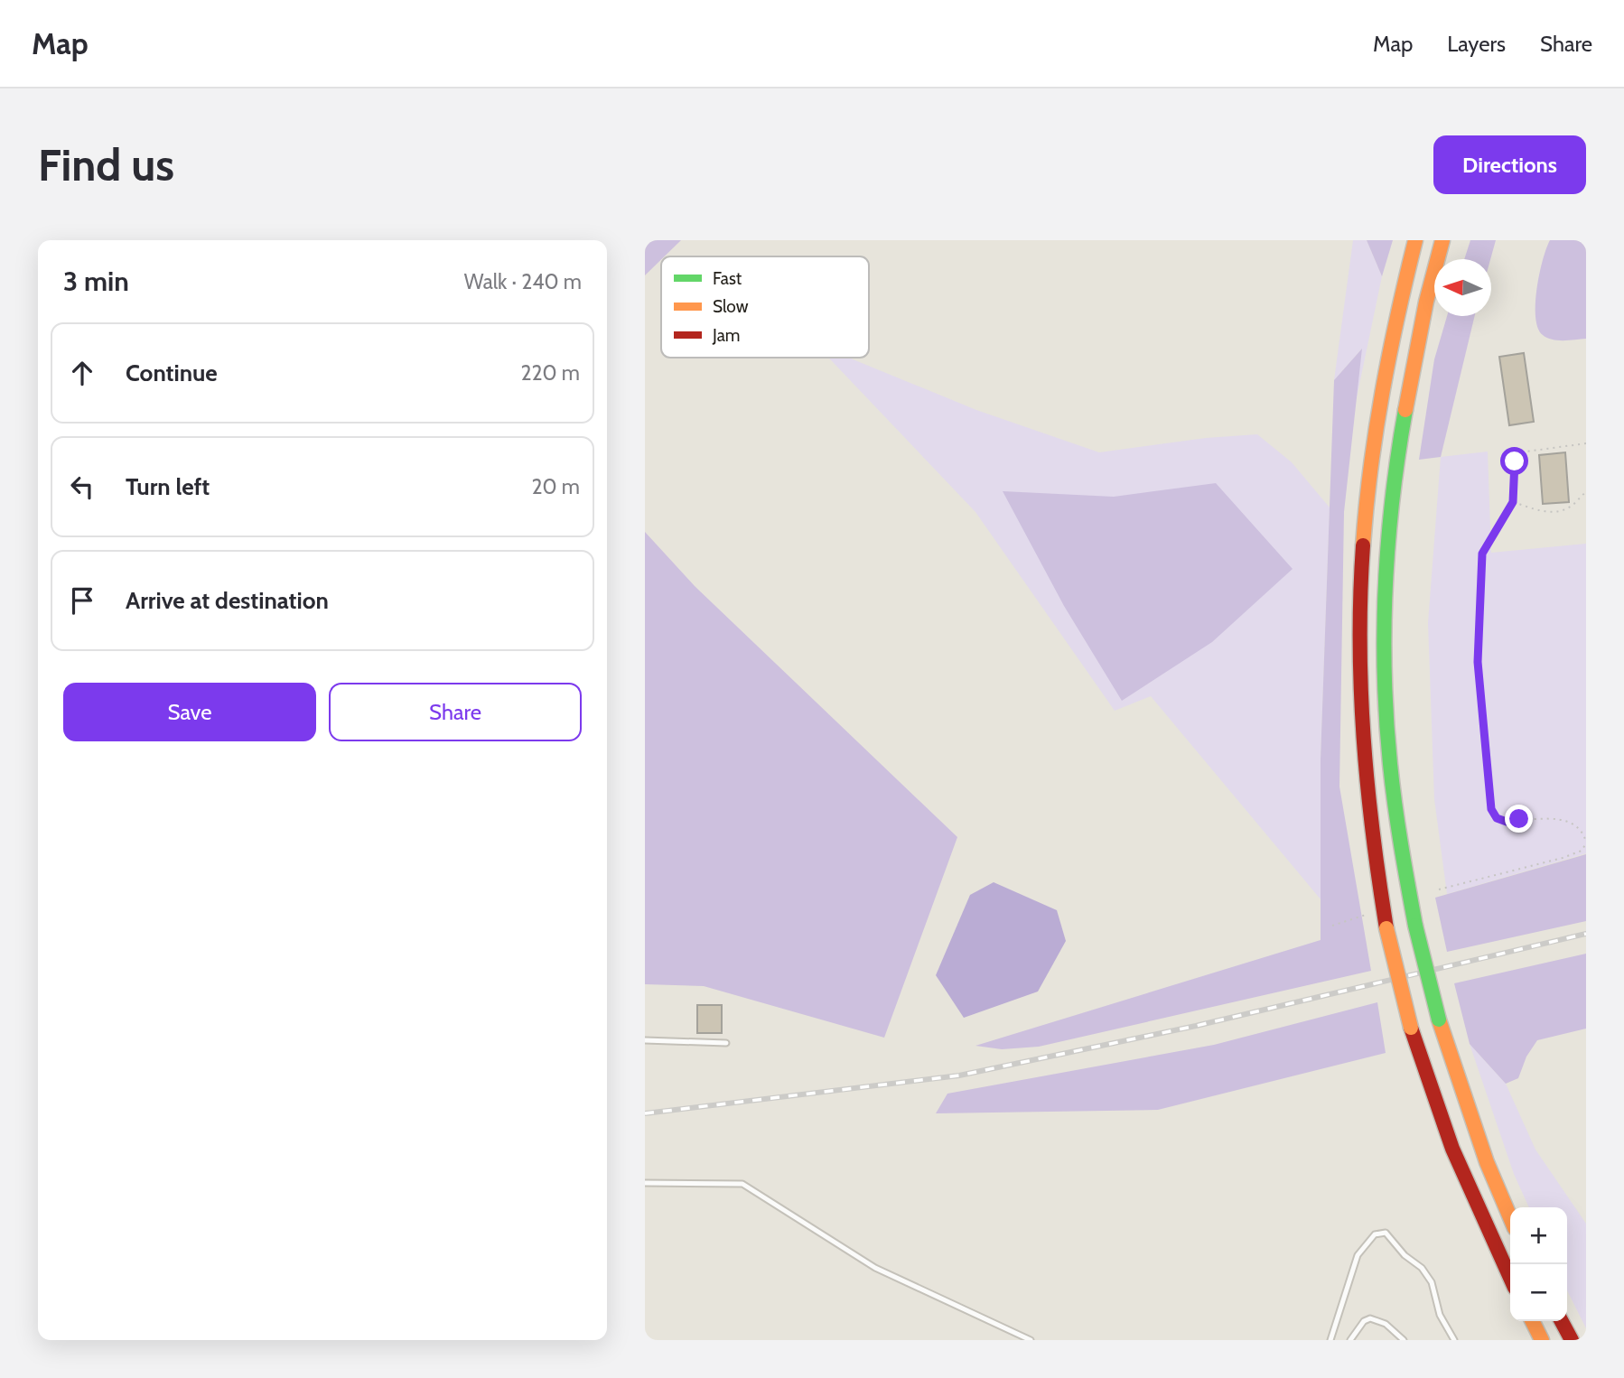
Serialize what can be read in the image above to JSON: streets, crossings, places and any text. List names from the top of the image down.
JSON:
{
  "legend": ["Fast", "Slow", "Jam"],
  "north": "left",
  "page": {
    "header": "Map",
    "nav": ["Map", "Layers", "Share"],
    "buttons": [
      "Directions",
      ["Save", "Share"]
    ],
    "title": "Find us",
    "heading": ["3 min", "Walk · 240 m"],
    "list": [
      ["Continue", "220 m"],
      ["Turn left", "20 m"],
      "Arrive at destination"
    ],
    "map_buttons": ["+", "−"]
  }
}
